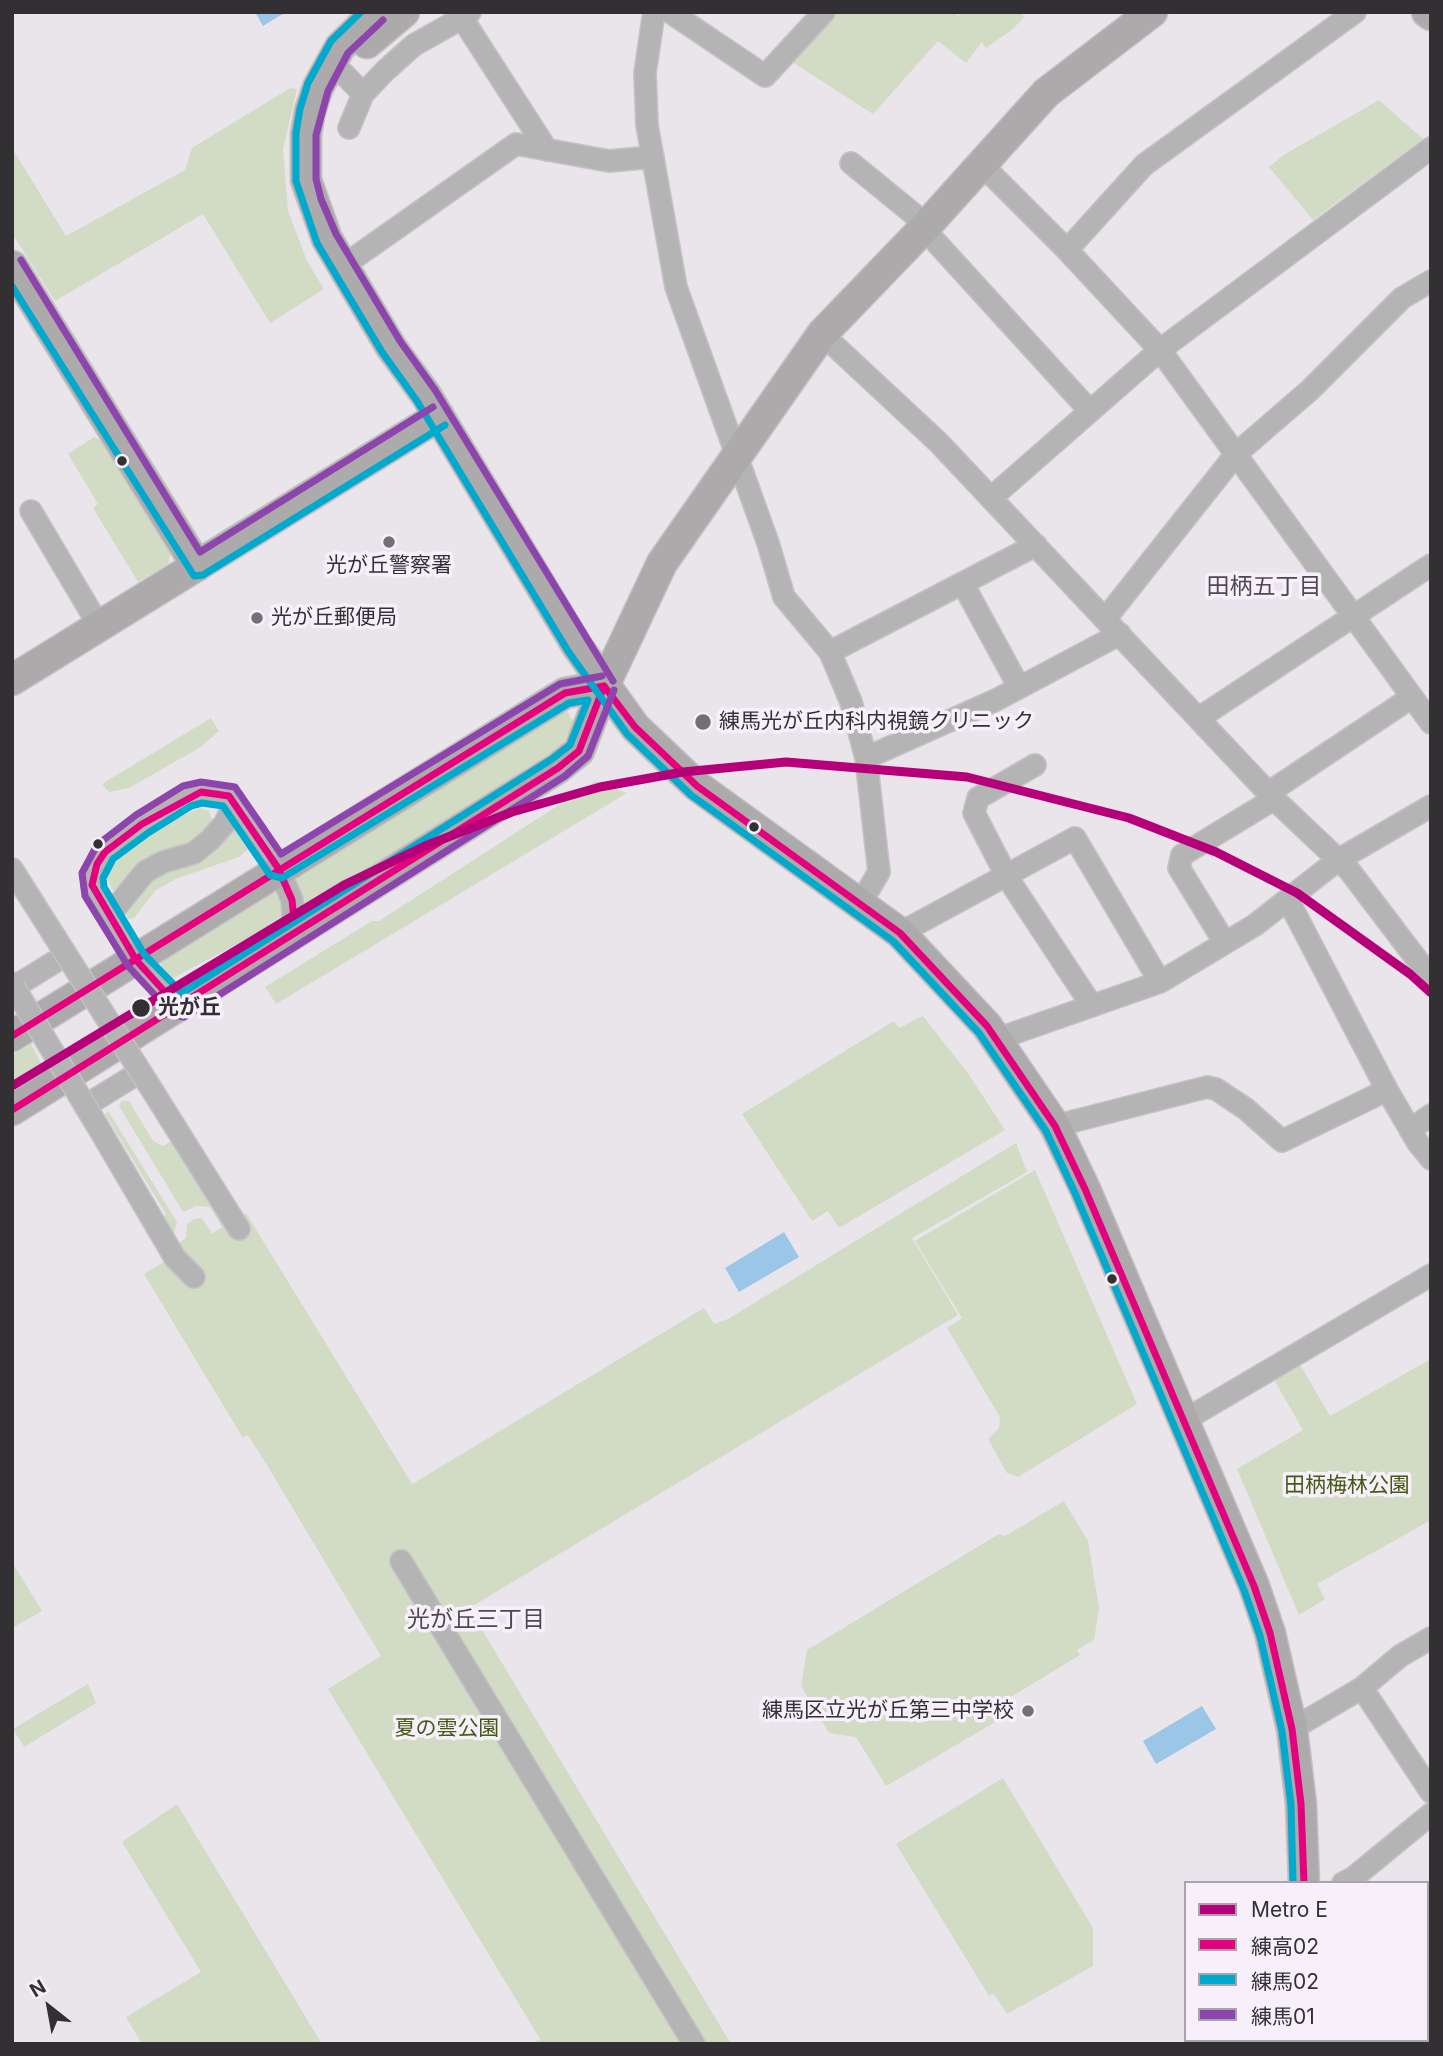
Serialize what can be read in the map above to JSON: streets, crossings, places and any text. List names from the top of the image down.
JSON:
{
  "districts": ["田柄五丁目", "光が丘三丁目"],
  "parks": ["田柄梅林公園", "夏の雲公園"],
  "places": [
    "光が丘警察署",
    "光が丘郵便局",
    "練馬光が丘内科内視鏡クリニック",
    "光が丘",
    "練馬区立光が丘第三中学校"
  ],
  "lines": [
    "transit line 練馬02",
    "transit line 練馬01",
    "transit line 練高02",
    "metro line E"
  ],
  "legend": [
    "Metro E",
    "練高02",
    "練馬02",
    "練馬01"
  ],
  "north": "top left"
}
